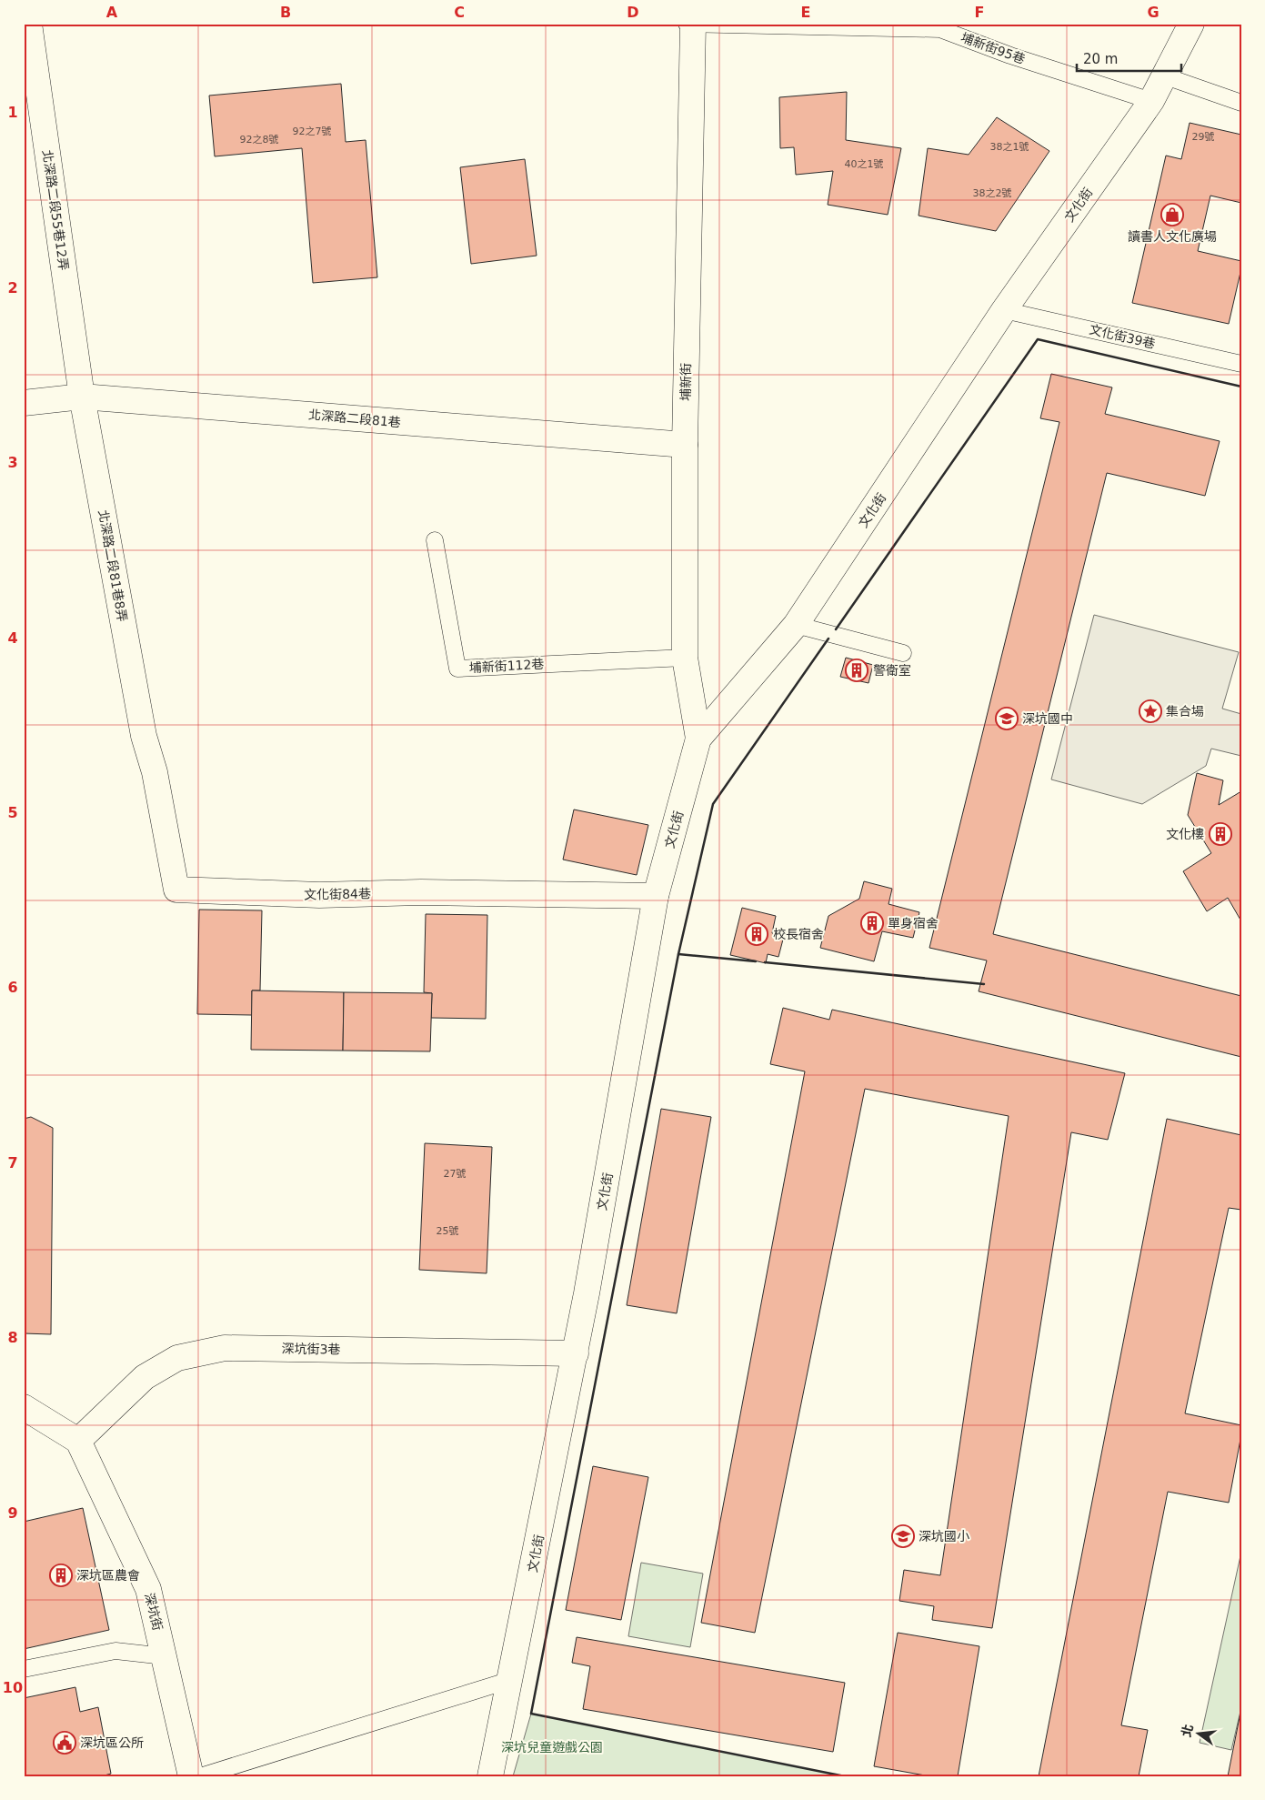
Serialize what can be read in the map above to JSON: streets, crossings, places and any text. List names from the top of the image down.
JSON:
{
  "streets": {
    "street": [
      "文化街",
      "北深路二段55巷12弄",
      "埔新街",
      "北深路二段81巷",
      "北深路二段81巷8弄",
      "文化街84巷",
      "深坑街3巷",
      "深坑街"
    ],
    "lane": ["埔新街95巷", "文化街39巷", "埔新街112巷"]
  },
  "crossings": [
    ["埔新街95巷", "文化街"],
    ["埔新街95巷", "埔新街"],
    ["文化街", "文化街39巷"],
    ["文化街", "埔新街"],
    ["文化街", "文化街84巷"],
    ["文化街", "深坑街3巷"],
    ["北深路二段55巷12弄", "北深路二段81巷"],
    ["北深路二段55巷12弄", "北深路二段81巷8弄"],
    ["埔新街", "北深路二段81巷"],
    ["埔新街", "埔新街112巷"],
    ["北深路二段81巷", "北深路二段81巷8弄"],
    ["北深路二段81巷8弄", "文化街84巷"],
    ["深坑街3巷", "深坑街"]
  ],
  "parks": ["深坑兒童遊戲公園"],
  "places": {
    "shop": ["讀書人文化廣場"],
    "building": [
      "警衛室",
      "文化樓",
      "單身宿舍",
      "校長宿舍",
      "深坑區農會"
    ],
    "place": ["集合場"],
    "school or university": ["深坑國中", "深坑國小"],
    "public building": ["深坑區公所"]
  },
  "house_numbers": [
    "92之7號",
    "29號",
    "92之8號",
    "38之1號",
    "40之1號",
    "38之2號",
    "27號",
    "25號"
  ],
  "scale_bar": "20 m",
  "north": "left",
  "grid": {
    "columns": [
      "A",
      "B",
      "C",
      "D",
      "E",
      "F",
      "G"
    ],
    "rows": [
      "1",
      "2",
      "3",
      "4",
      "5",
      "6",
      "7",
      "8",
      "9",
      "10"
    ]
  }
}
